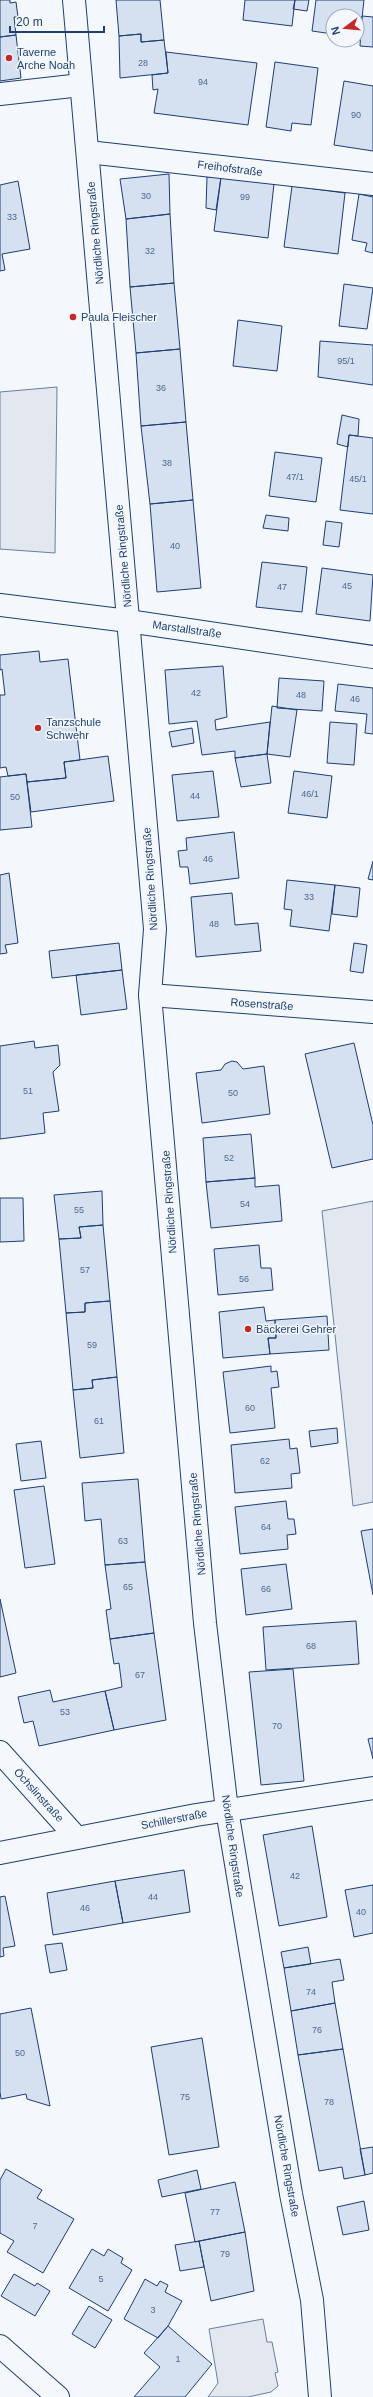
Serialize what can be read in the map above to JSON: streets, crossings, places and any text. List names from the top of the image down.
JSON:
{
  "streets": {
    "street": [
      "Freihofstraße",
      "Nördliche Ringstraße",
      "Marstallstraße",
      "Rosenstraße",
      "Öchslinstraße",
      "Schillerstraße"
    ]
  },
  "crossings": [
    ["Freihofstraße", "Nördliche Ringstraße"],
    ["Nördliche Ringstraße", "Marstallstraße"],
    ["Nördliche Ringstraße", "Rosenstraße"],
    ["Nördliche Ringstraße", "Schillerstraße"],
    ["Öchslinstraße", "Schillerstraße"]
  ],
  "places": [
    "Taverne Arche Noah",
    "Paula Fleischer",
    "Tanzschule Schwehr",
    "Bäckerei Gehrer"
  ],
  "house_numbers": [
    "28",
    "94",
    "90",
    "30",
    "99",
    "33",
    "32",
    "95/1",
    "36",
    "38",
    "47/1",
    "45/1",
    "40",
    "45",
    "47",
    "42",
    "48",
    "46",
    "46/1",
    "44",
    "50",
    "46",
    "33",
    "48",
    "51",
    "50",
    "52",
    "54",
    "55",
    "57",
    "56",
    "59",
    "60",
    "61",
    "62",
    "64",
    "63",
    "65",
    "66",
    "68",
    "67",
    "53",
    "70",
    "42",
    "44",
    "46",
    "40",
    "74",
    "76",
    "50",
    "75",
    "78",
    "77",
    "7",
    "79",
    "5",
    "3",
    "1"
  ],
  "scale_bar": "20 m",
  "north": "left"
}
